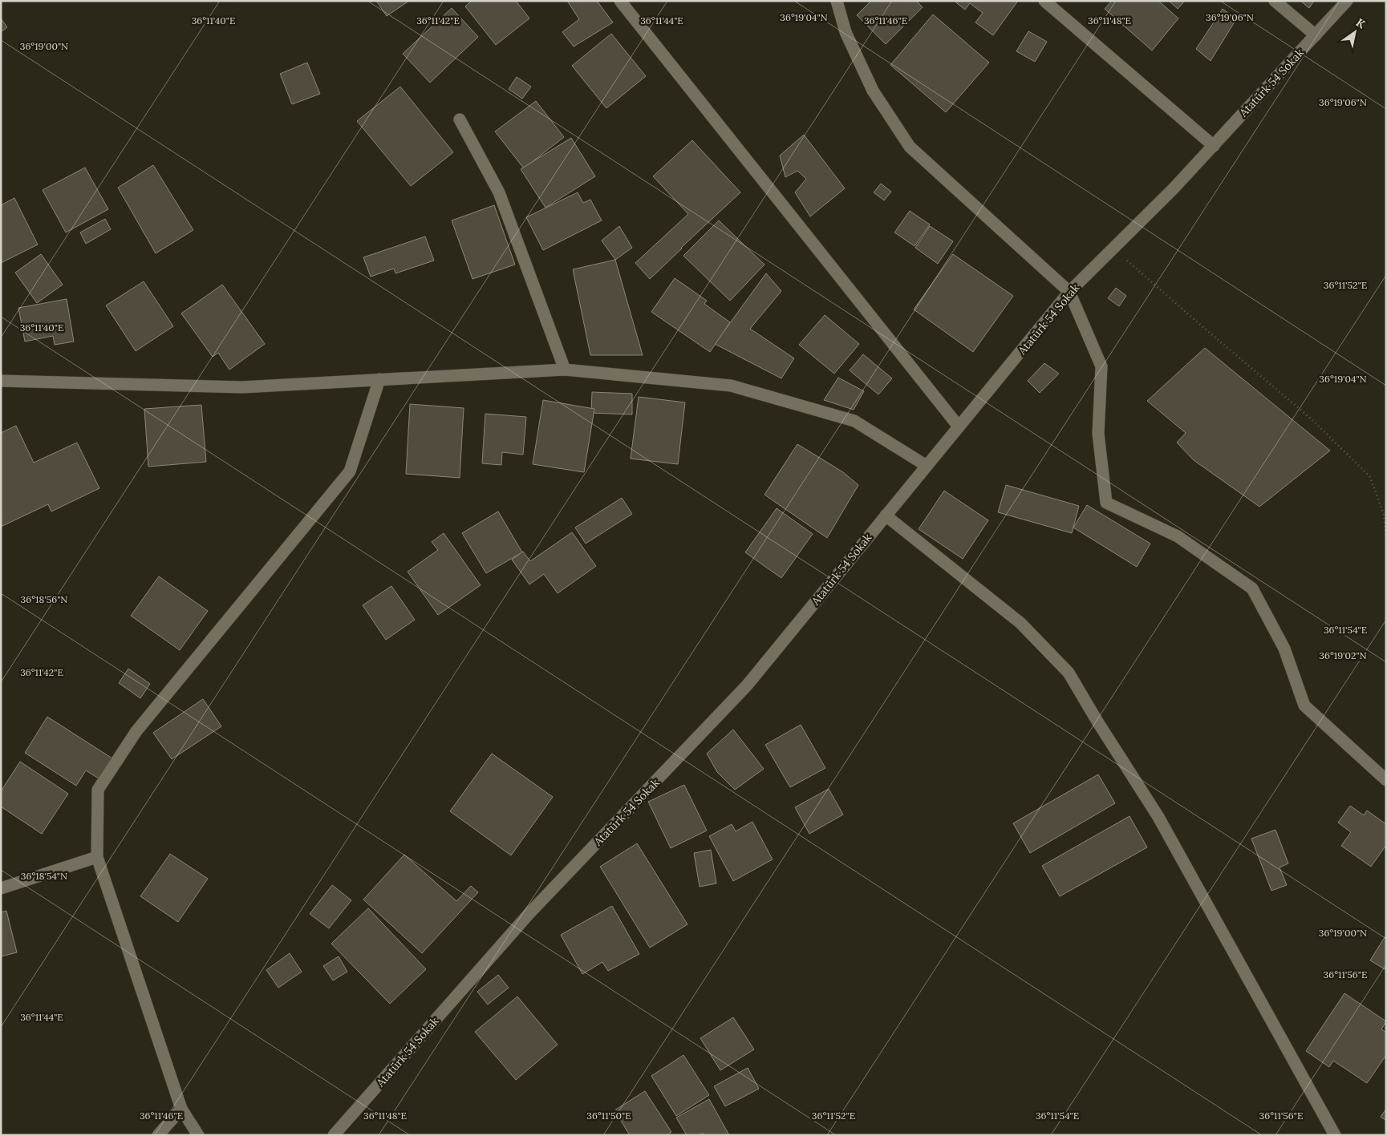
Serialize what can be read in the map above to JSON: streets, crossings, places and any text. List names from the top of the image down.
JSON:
{
  "streets": {
    "street": ["Atatürk 54 Sokak"]
  },
  "north": "top right",
  "coordinates": [
    "36°19'06\"N",
    "36°19'04\"N",
    "36°11'42\"E",
    "36°11'40\"E",
    "36°11'44\"E",
    "36°11'46\"E",
    "36°11'48\"E",
    "36°19'00\"N",
    "36°11'52\"E",
    "36°18'56\"N",
    "36°11'54\"E",
    "36°19'02\"N",
    "36°18'54\"N",
    "36°11'56\"E",
    "36°11'50\"E"
  ]
}
